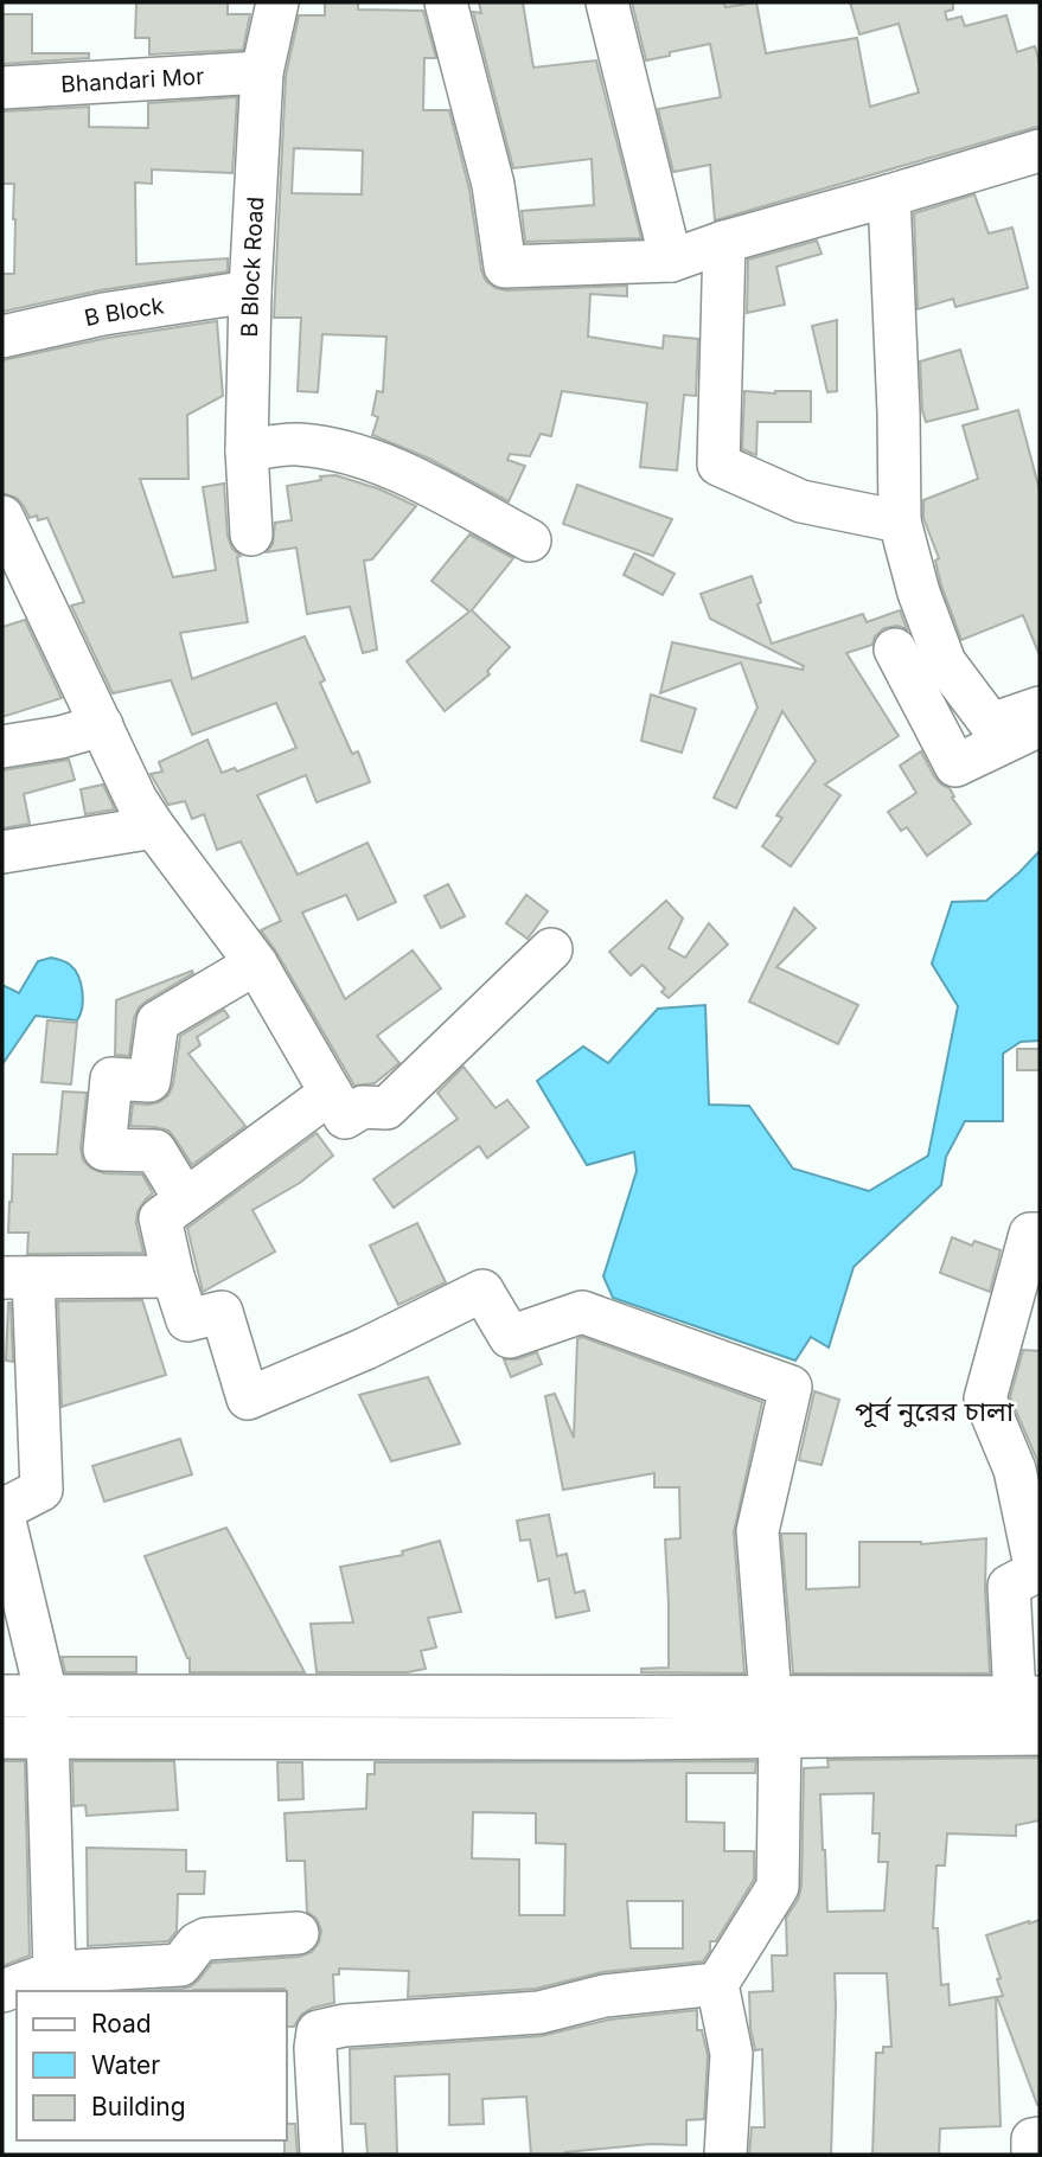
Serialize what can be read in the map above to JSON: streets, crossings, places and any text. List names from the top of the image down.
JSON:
{
  "streets": {
    "street": ["Bhandari Mor", "B Block Road", "B Block"]
  },
  "crossings": [
    ["Bhandari Mor", "B Block Road"],
    ["B Block Road", "B Block"]
  ],
  "districts": ["পূর্ব নুরের চালা"],
  "legend": ["Road", "Water", "Building"]
}
